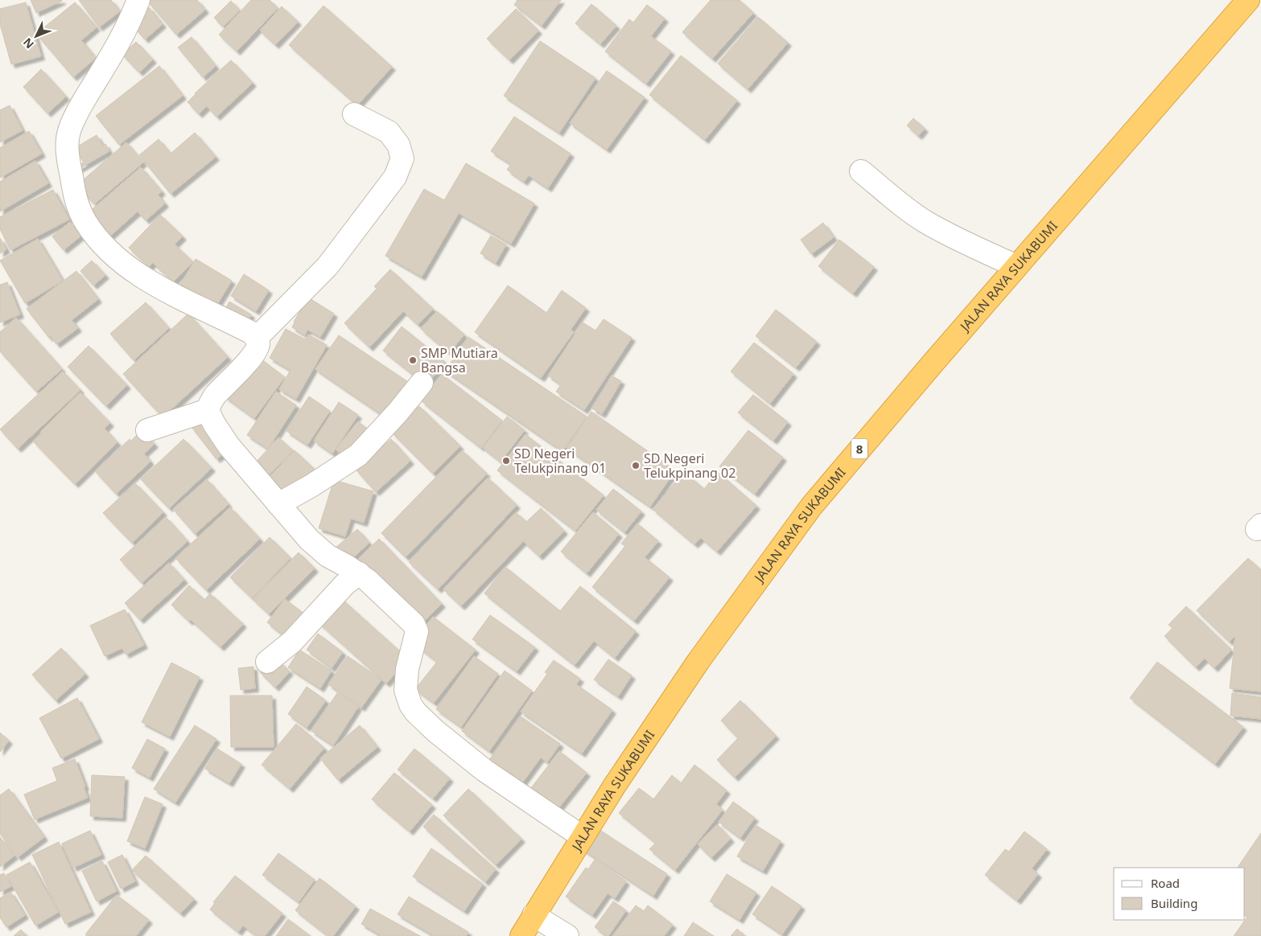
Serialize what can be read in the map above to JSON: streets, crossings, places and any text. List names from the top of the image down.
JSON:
{
  "streets": {
    "highway": ["JALAN RAYA SUKABUMI", "8"]
  },
  "places": ["SMP Mutiara Bangsa", "SD Negeri Telukpinang 01", "SD Negeri Telukpinang 02"],
  "legend": ["Road", "Building"],
  "north": "bottom left"
}
